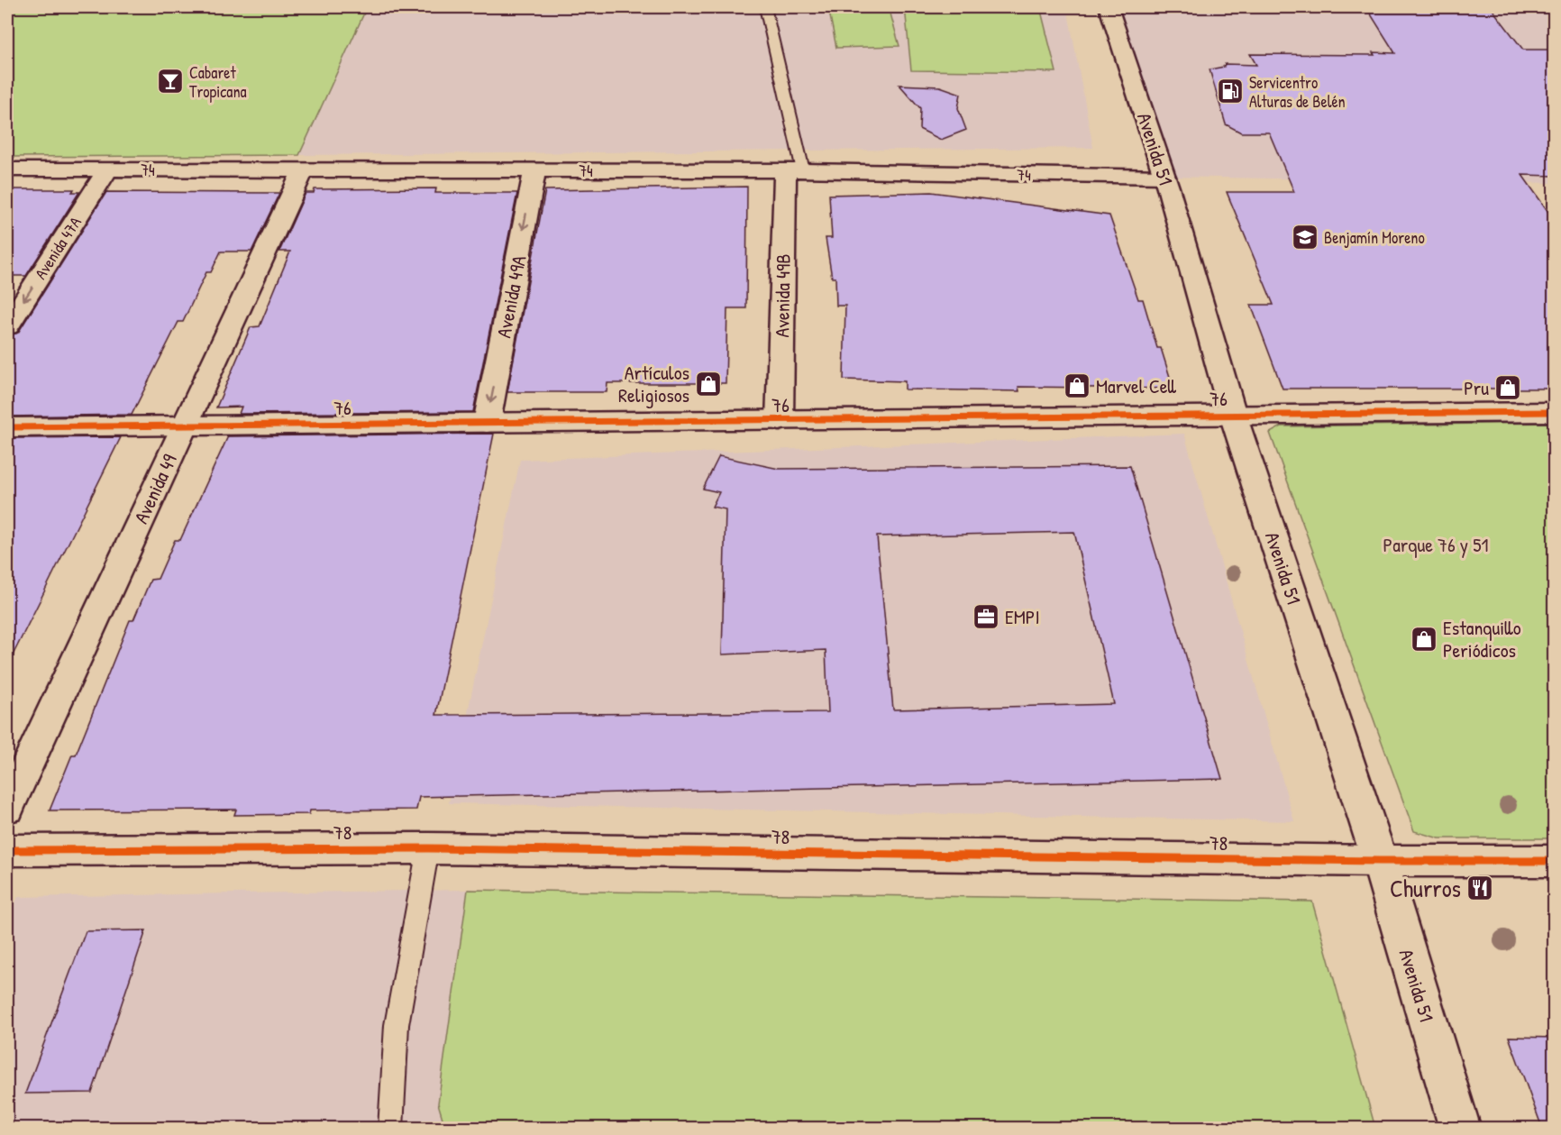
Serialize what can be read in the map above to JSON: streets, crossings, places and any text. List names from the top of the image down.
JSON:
{
  "streets": {
    "street": [
      "Avenida 51",
      "74",
      "Avenida 47A",
      "Avenida 49B",
      "Avenida 49A",
      "76",
      "Avenida 49",
      "78"
    ]
  },
  "crossings": [
    ["Avenida 51", "74"],
    ["Avenida 51", "76"],
    ["Avenida 51", "78"],
    ["74", "Avenida 47A"],
    ["74", "Avenida 49B"],
    ["74", "Avenida 49A"],
    ["74", "Avenida 49"],
    ["Avenida 49B", "76"],
    ["Avenida 49A", "76"],
    ["76", "Avenida 49"]
  ],
  "one_way": ["Avenida 47A", "Avenida 49A"],
  "parks": ["Parque 76 y 51"],
  "places": {
    "bar": ["Cabaret Tropicana"],
    "fuel station": ["Servicentro Alturas de Belén"],
    "school or university": ["Benjamín Moreno"],
    "shop": [
      "Artículos Religiosos",
      "Marvel Cell",
      "Pru",
      "Estanquillo Periódicos"
    ],
    "office": ["EMPI"],
    "restaurant": ["Churros"]
  }
}
